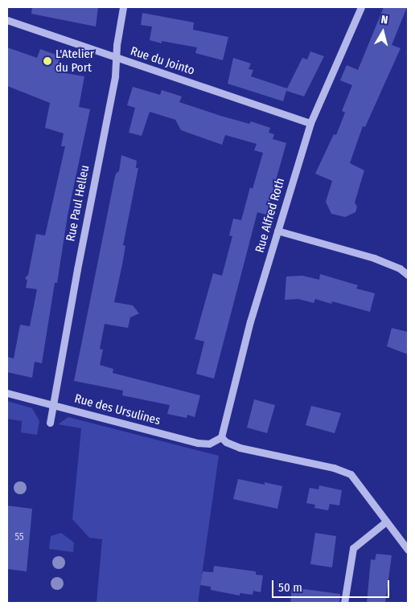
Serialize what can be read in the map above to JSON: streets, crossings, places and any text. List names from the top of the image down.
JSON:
{
  "streets": {
    "street": [
      "Rue du Jointo",
      "Rue Paul Helleu",
      "Rue Alfred Roth",
      "Rue des Ursulines"
    ]
  },
  "crossings": [
    ["Rue du Jointo", "Rue Paul Helleu"],
    ["Rue du Jointo", "Rue Alfred Roth"],
    ["Rue Paul Helleu", "Rue des Ursulines"],
    ["Rue Alfred Roth", "Rue des Ursulines"]
  ],
  "places": ["L'Atelier du Port"],
  "house_numbers": ["55"],
  "scale_bar": "50 m",
  "north": "top"
}
